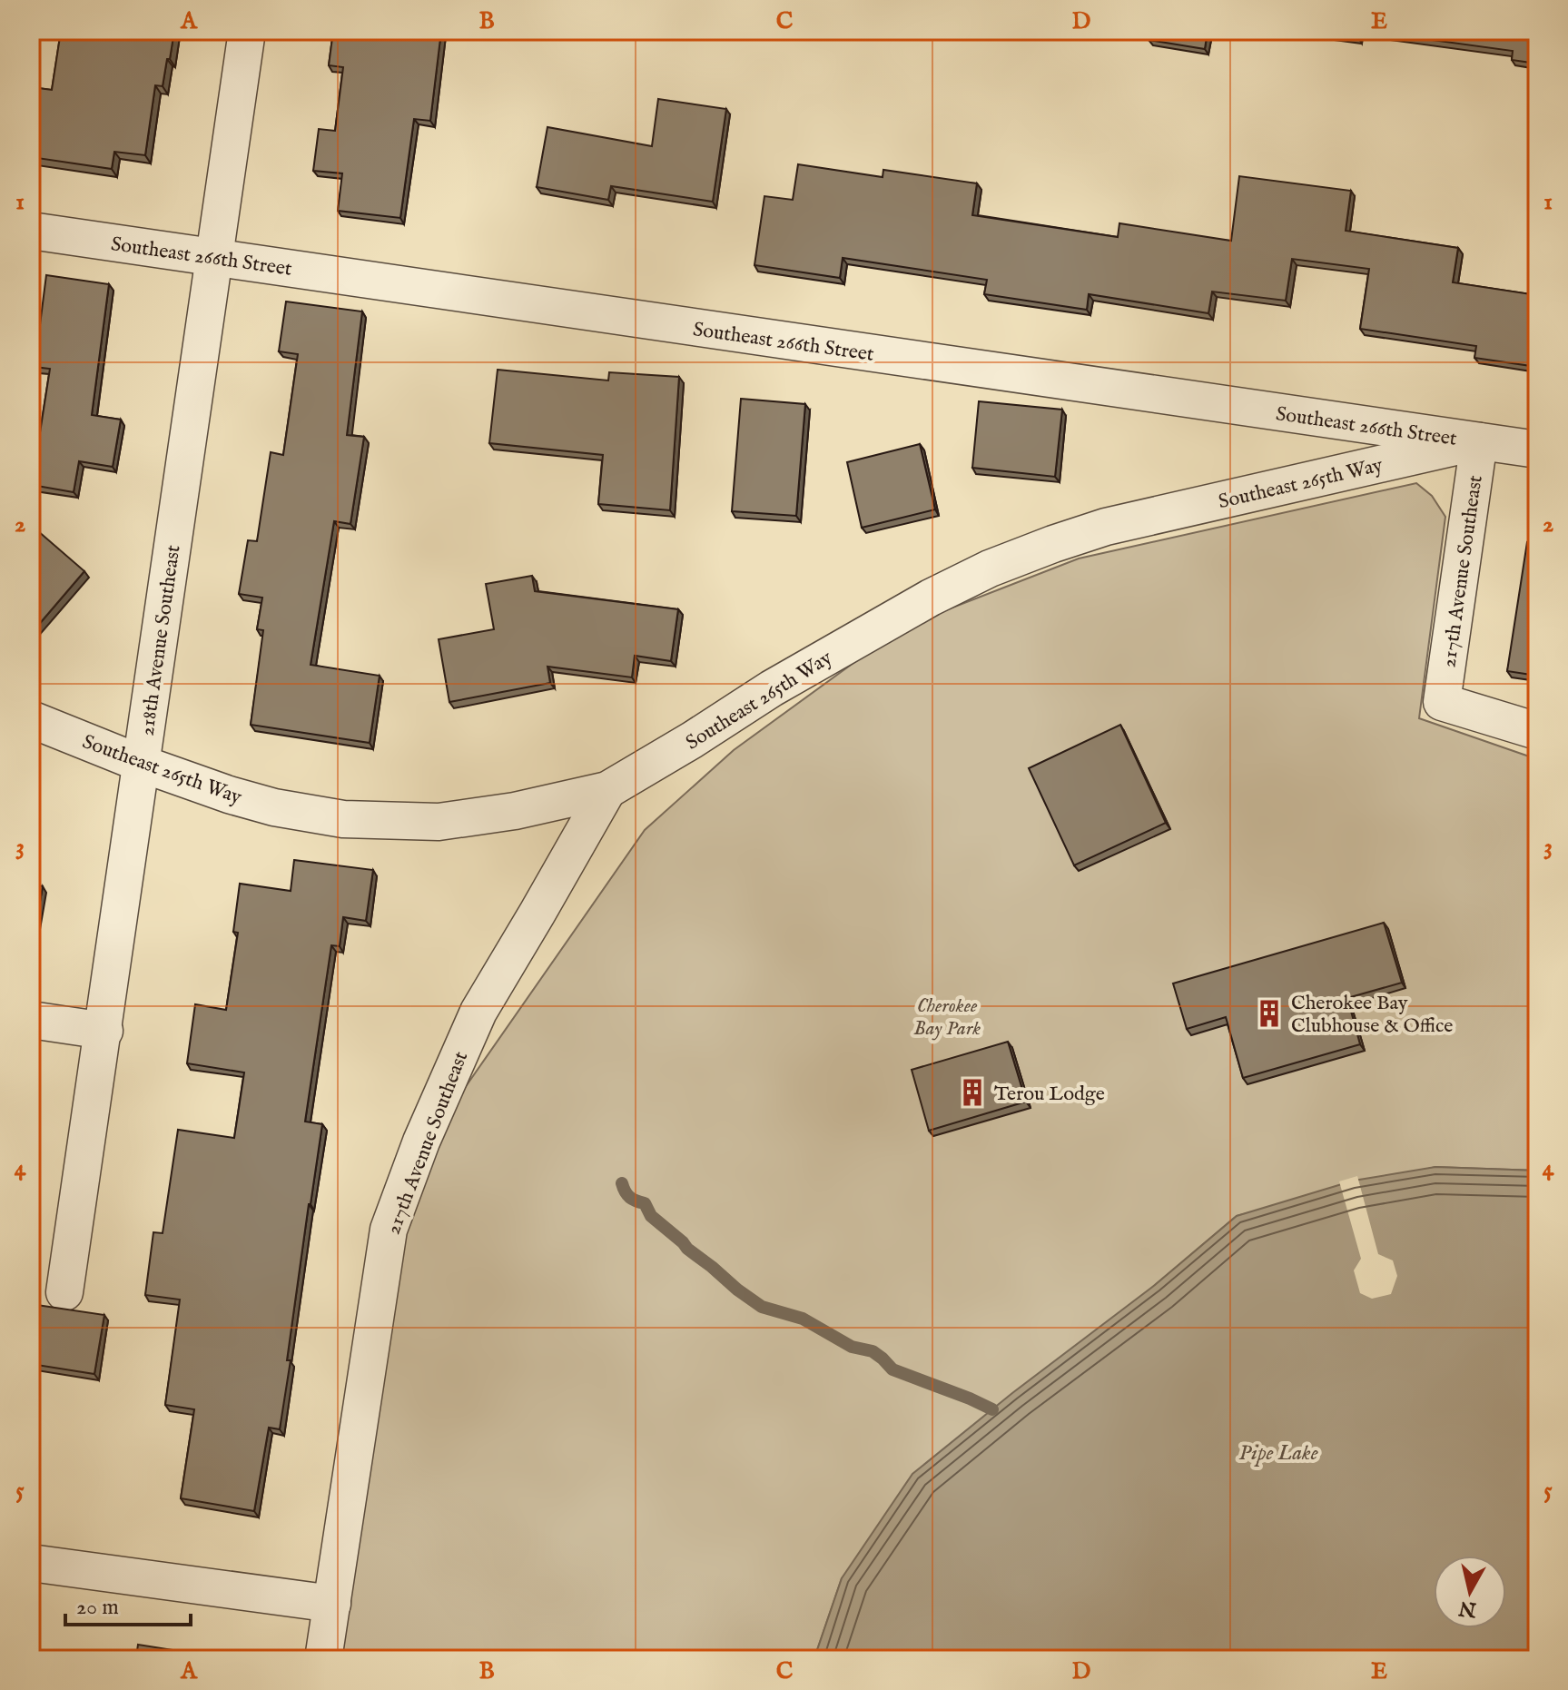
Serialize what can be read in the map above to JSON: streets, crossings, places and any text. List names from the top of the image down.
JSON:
{
  "streets": {
    "street": [
      "Southeast 266th Street",
      "Southeast 265th Way",
      "217th Avenue Southeast",
      "218th Avenue Southeast"
    ]
  },
  "crossings": [
    ["Southeast 266th Street", "Southeast 265th Way"],
    ["Southeast 266th Street", "217th Avenue Southeast"],
    ["Southeast 266th Street", "218th Avenue Southeast"],
    ["Southeast 265th Way", "217th Avenue Southeast"],
    ["Southeast 265th Way", "218th Avenue Southeast"]
  ],
  "water": ["Pipe Lake"],
  "parks": ["Cherokee Bay Park"],
  "places": {
    "building": ["Cherokee Bay Clubhouse & Office", "Terou Lodge"]
  },
  "scale_bar": "20 m",
  "north": "bottom",
  "grid": {
    "columns": [
      "A",
      "B",
      "C",
      "D",
      "E"
    ],
    "rows": [
      "1",
      "2",
      "3",
      "4",
      "5"
    ]
  }
}
